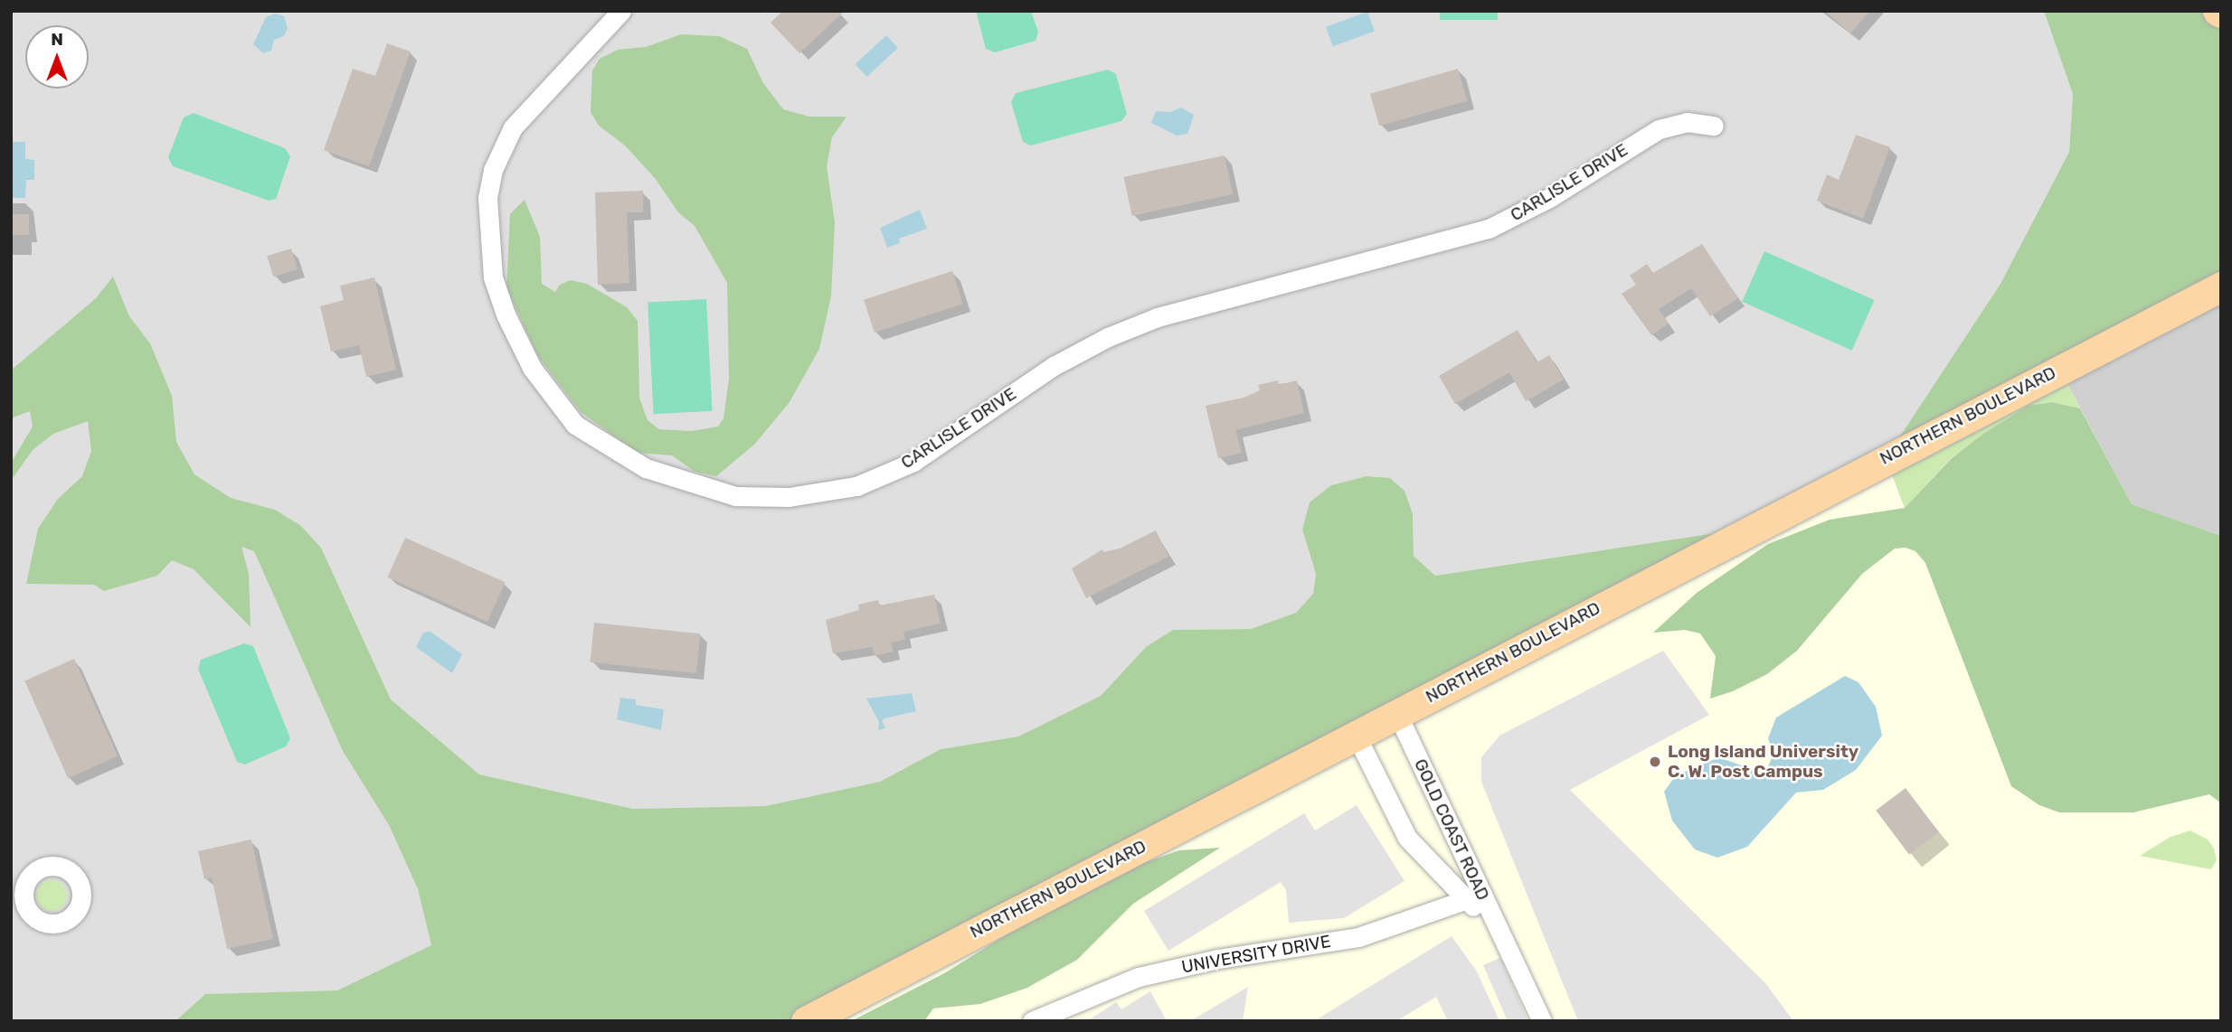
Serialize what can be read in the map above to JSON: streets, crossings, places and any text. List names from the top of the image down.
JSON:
{
  "streets": {
    "main road": ["NORTHERN BOULEVARD"],
    "street": ["CARLISLE DRIVE", "GOLD COAST ROAD", "UNIVERSITY DRIVE"]
  },
  "crossings": [
    ["NORTHERN BOULEVARD", "GOLD COAST ROAD"],
    ["GOLD COAST ROAD", "UNIVERSITY DRIVE"]
  ],
  "places": ["Long Island University C. W. Post Campus"],
  "north": "top"
}
